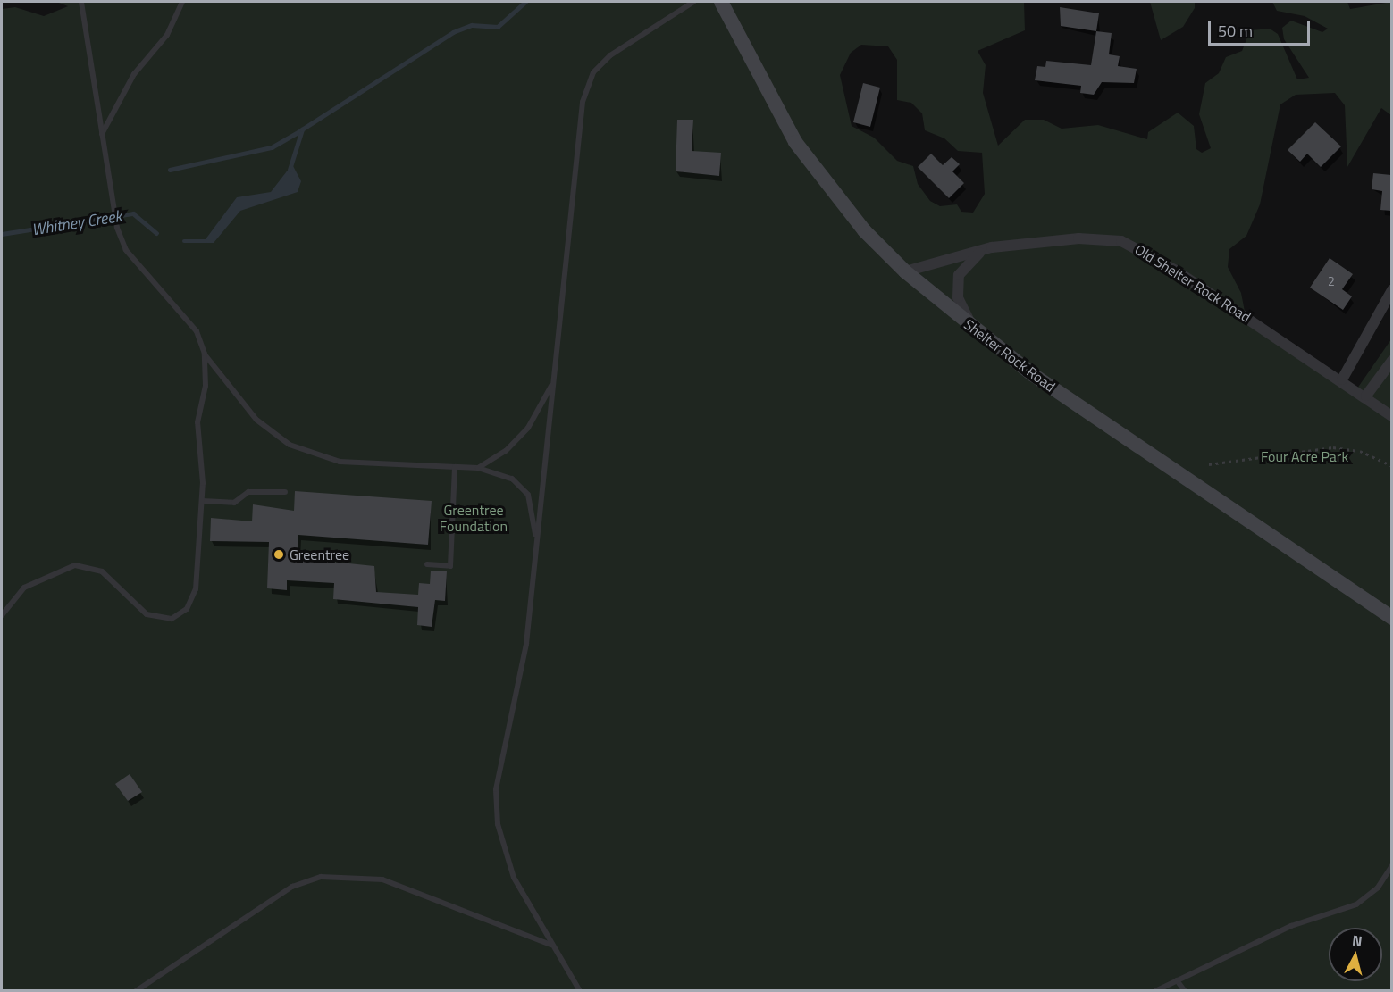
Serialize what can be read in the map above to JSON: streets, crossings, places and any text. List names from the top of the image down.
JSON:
{
  "streets": {
    "main road": ["Shelter Rock Road"],
    "street": ["Old Shelter Rock Road"]
  },
  "crossings": [
    ["Old Shelter Rock Road", "Shelter Rock Road"]
  ],
  "water": ["Whitney Creek"],
  "parks": ["Four Acre Park", "Greentree Foundation"],
  "places": ["Greentree"],
  "house_numbers": ["2"],
  "scale_bar": "50 m",
  "north": "top"
}
